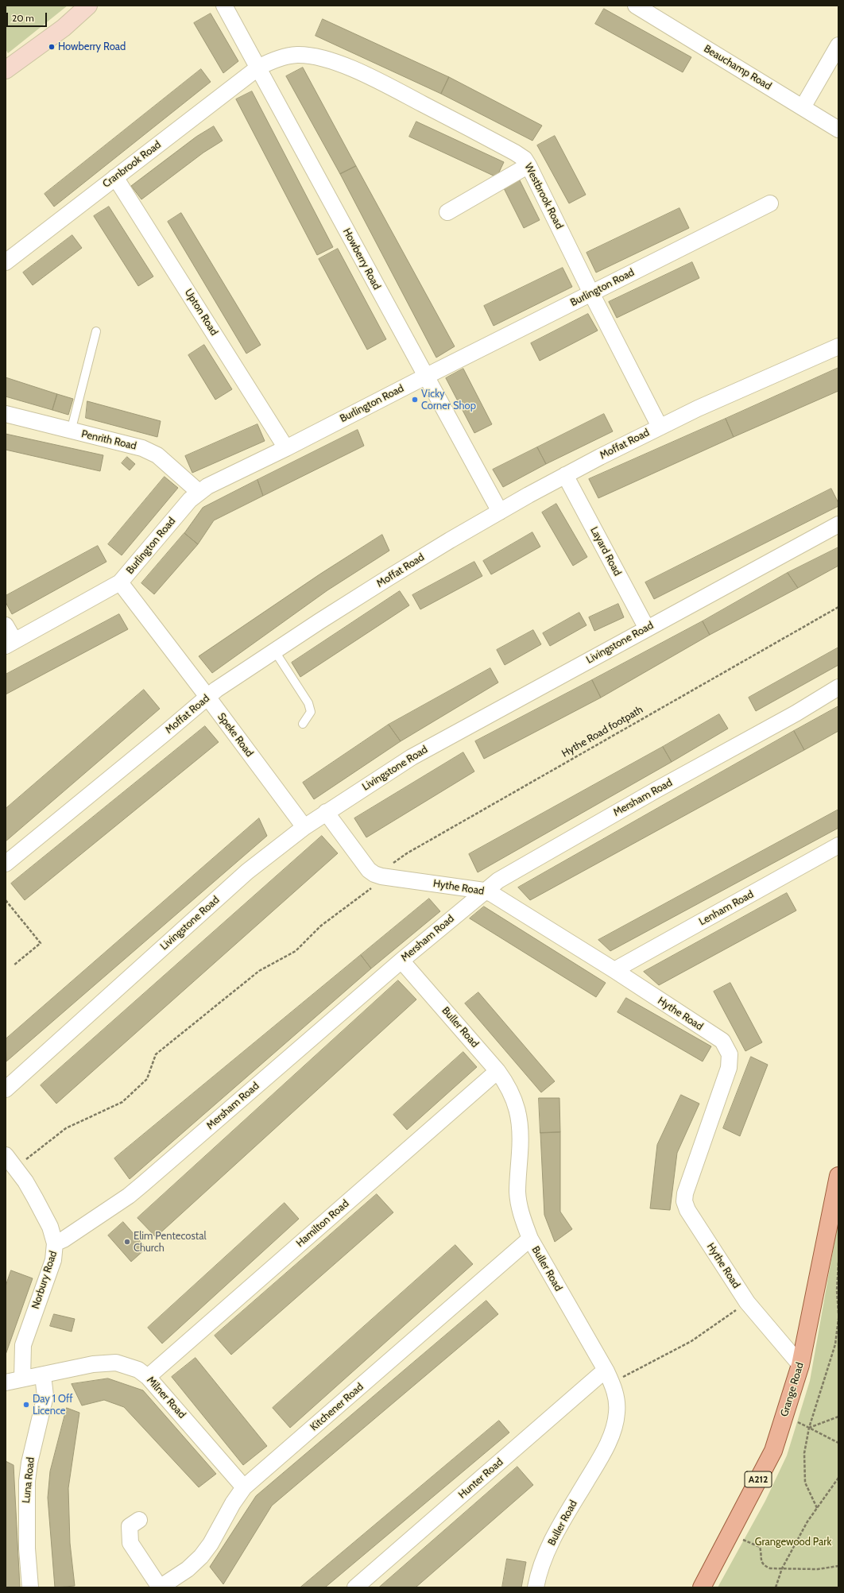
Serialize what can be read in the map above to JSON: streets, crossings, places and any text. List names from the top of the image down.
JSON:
{
  "streets": {
    "main road": ["Grange Road", "A212"],
    "street": [
      "Beauchamp Road",
      "Cranbrook Road",
      "Westbrook Road",
      "Howberry Road",
      "Burlington Road",
      "Upton Road",
      "Penrith Road",
      "Moffat Road",
      "Layard Road",
      "Livingstone Road",
      "Speke Road",
      "Mersham Road",
      "Hythe Road",
      "Lenham Road",
      "Buller Road",
      "Hamilton Road",
      "Norbury Road",
      "Milner Road",
      "Kitchener Road",
      "Hunter Road",
      "Luna Road"
    ],
    "path": ["Hythe Road footpath"]
  },
  "crossings": [
    ["Cranbrook Road", "Westbrook Road"],
    ["Cranbrook Road", "Howberry Road"],
    ["Cranbrook Road", "Upton Road"],
    ["Westbrook Road", "Howberry Road"],
    ["Westbrook Road", "Burlington Road"],
    ["Westbrook Road", "Moffat Road"],
    ["Howberry Road", "Burlington Road"],
    ["Howberry Road", "Moffat Road"],
    ["Burlington Road", "Upton Road"],
    ["Burlington Road", "Penrith Road"],
    ["Burlington Road", "Speke Road"],
    ["Moffat Road", "Layard Road"],
    ["Moffat Road", "Speke Road"],
    ["Layard Road", "Livingstone Road"],
    ["Livingstone Road", "Speke Road"],
    ["Livingstone Road", "Hythe Road"],
    ["Hythe Road footpath", "Hythe Road"],
    ["Hythe Road footpath", "Norbury Road"],
    ["Mersham Road", "Hythe Road"],
    ["Mersham Road", "Buller Road"],
    ["Mersham Road", "Norbury Road"],
    ["Hythe Road", "Lenham Road"],
    ["Hythe Road", "Grange Road"],
    ["Buller Road", "Hamilton Road"],
    ["Buller Road", "Kitchener Road"],
    ["Buller Road", "Hunter Road"],
    ["Hamilton Road", "Milner Road"],
    ["Norbury Road", "Milner Road"],
    ["Milner Road", "Kitchener Road"],
    ["Milner Road", "Luna Road"]
  ],
  "parks": ["Grangewood Park"],
  "places": [
    "Howberry Road",
    "Vicky Corner Shop",
    "Elim Pentecostal Church",
    "Day 1 Off Licence"
  ],
  "scale_bar": "20 m"
}
